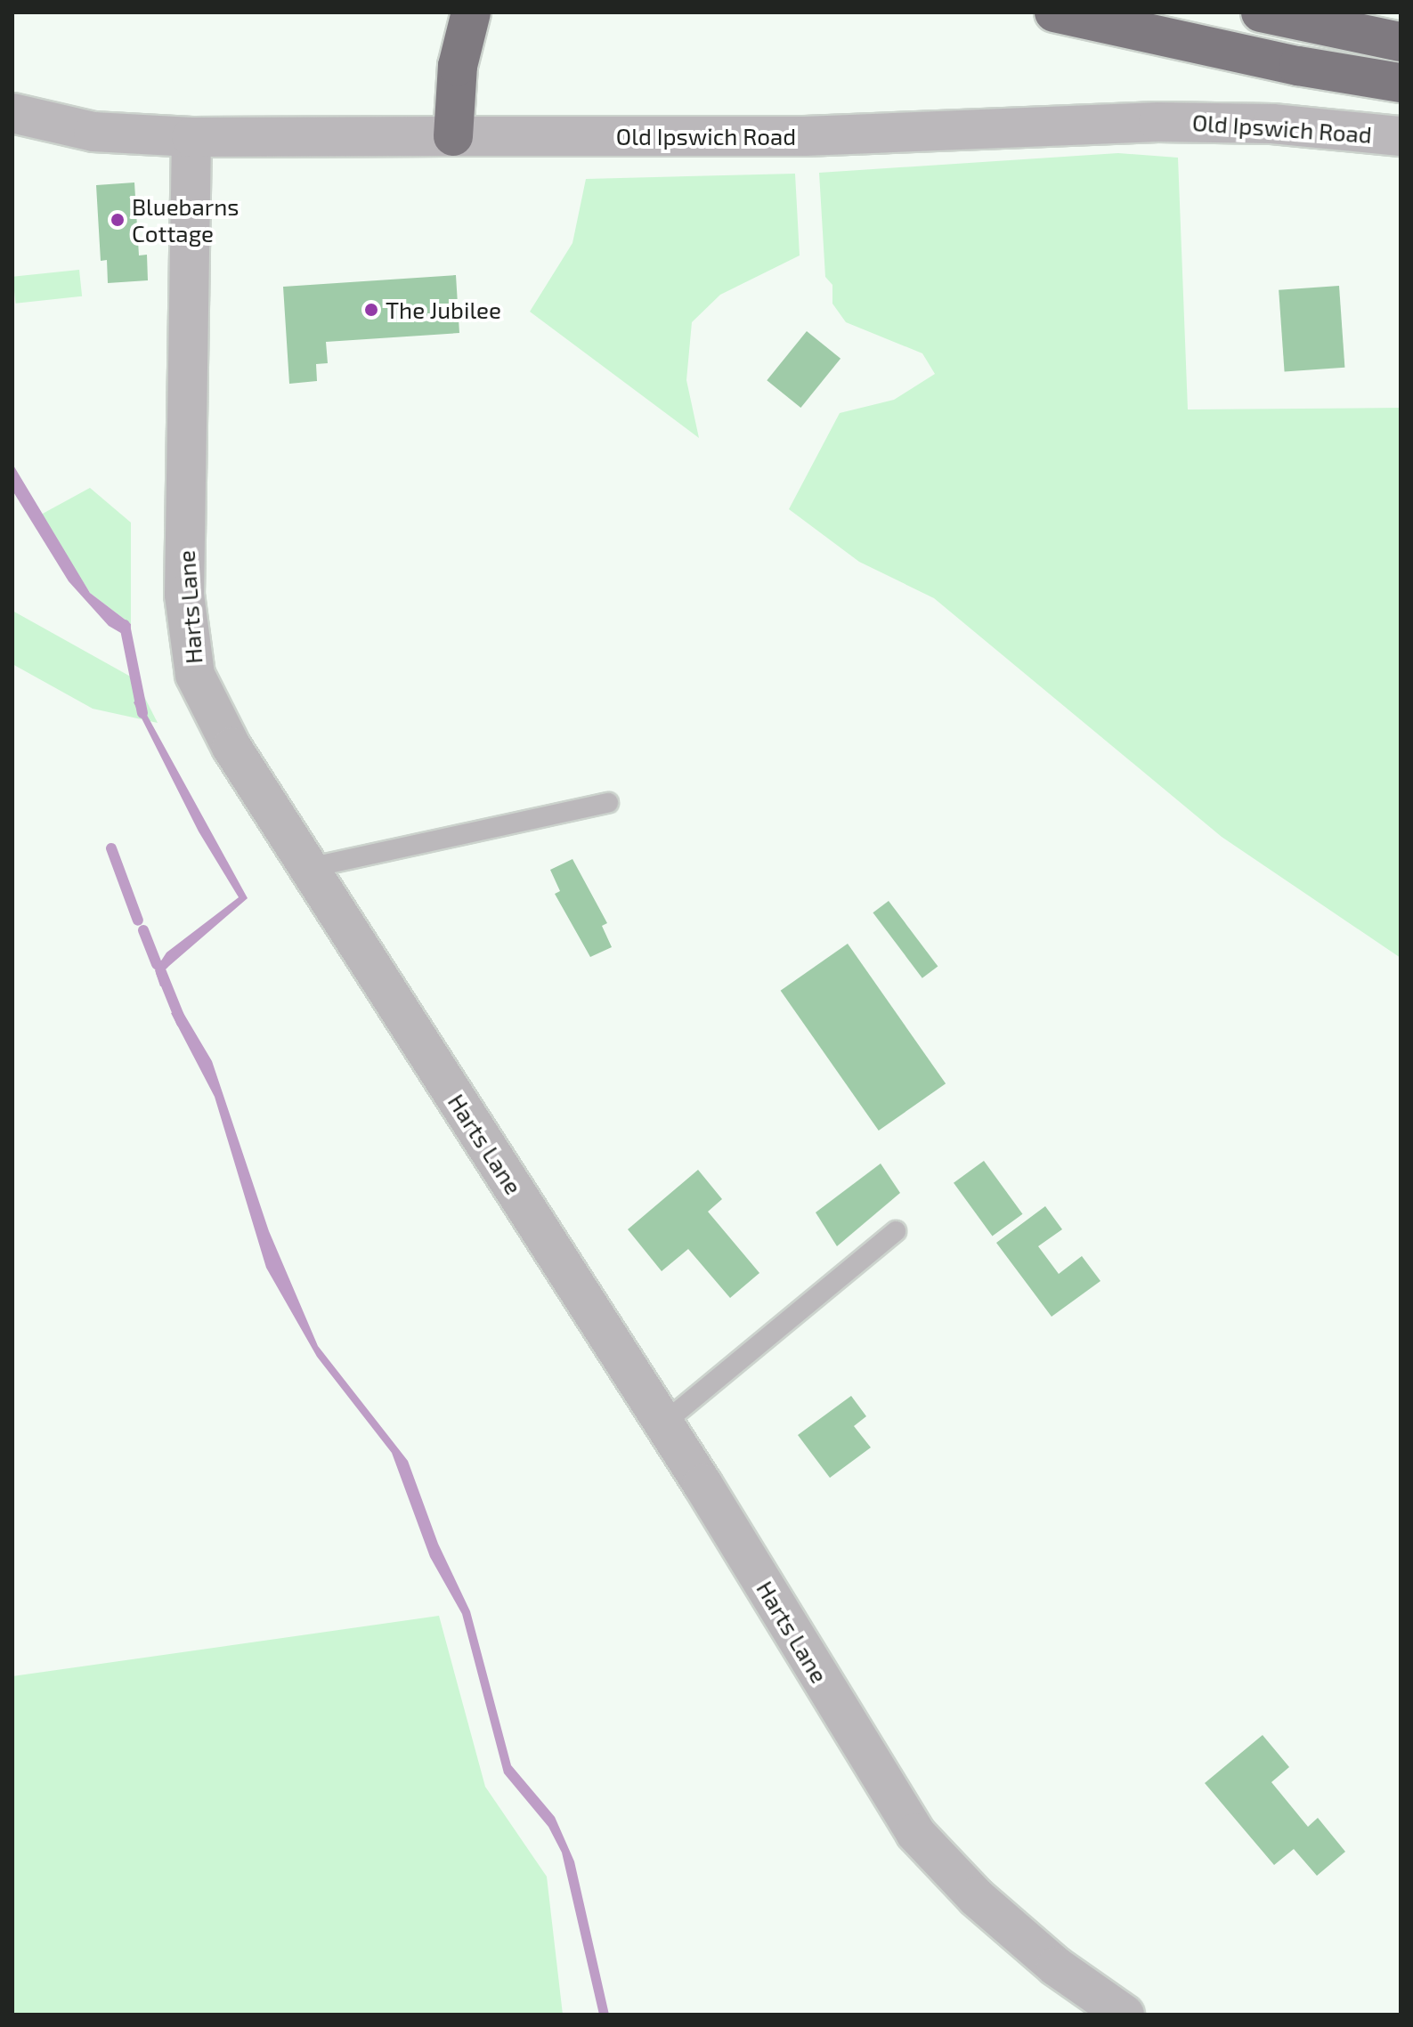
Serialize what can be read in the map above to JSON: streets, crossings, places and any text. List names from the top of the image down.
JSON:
{
  "streets": {
    "street": ["Old Ipswich Road", "Harts Lane"]
  },
  "crossings": [
    ["Old Ipswich Road", "Harts Lane"]
  ],
  "places": ["Bluebarns Cottage", "The Jubilee"]
}
